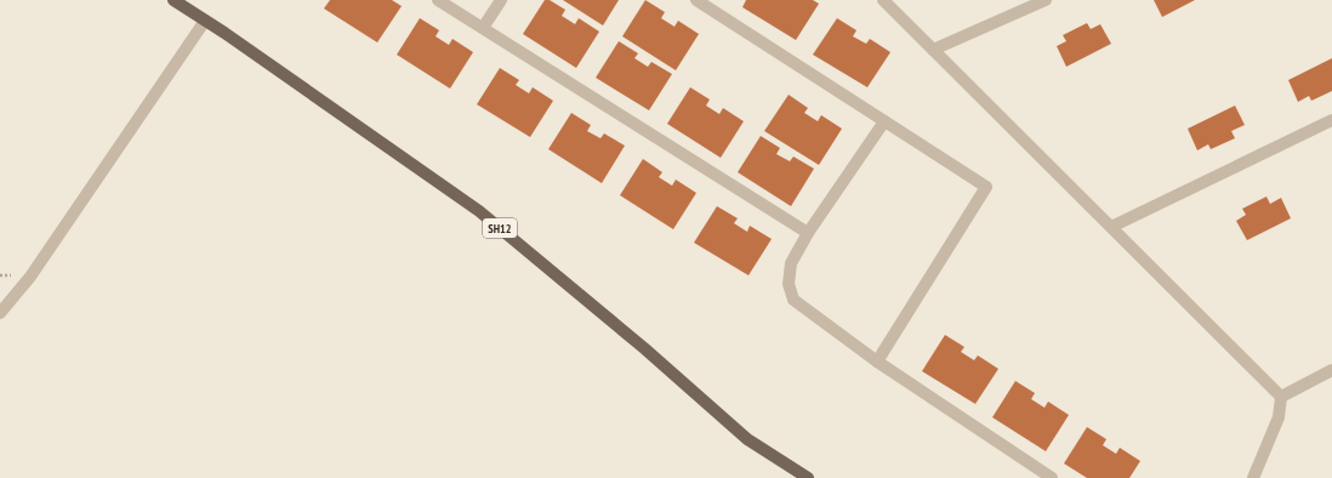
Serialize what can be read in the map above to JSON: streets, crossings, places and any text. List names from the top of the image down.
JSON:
{
  "streets": {
    "main road": ["SH12"]
  }
}
